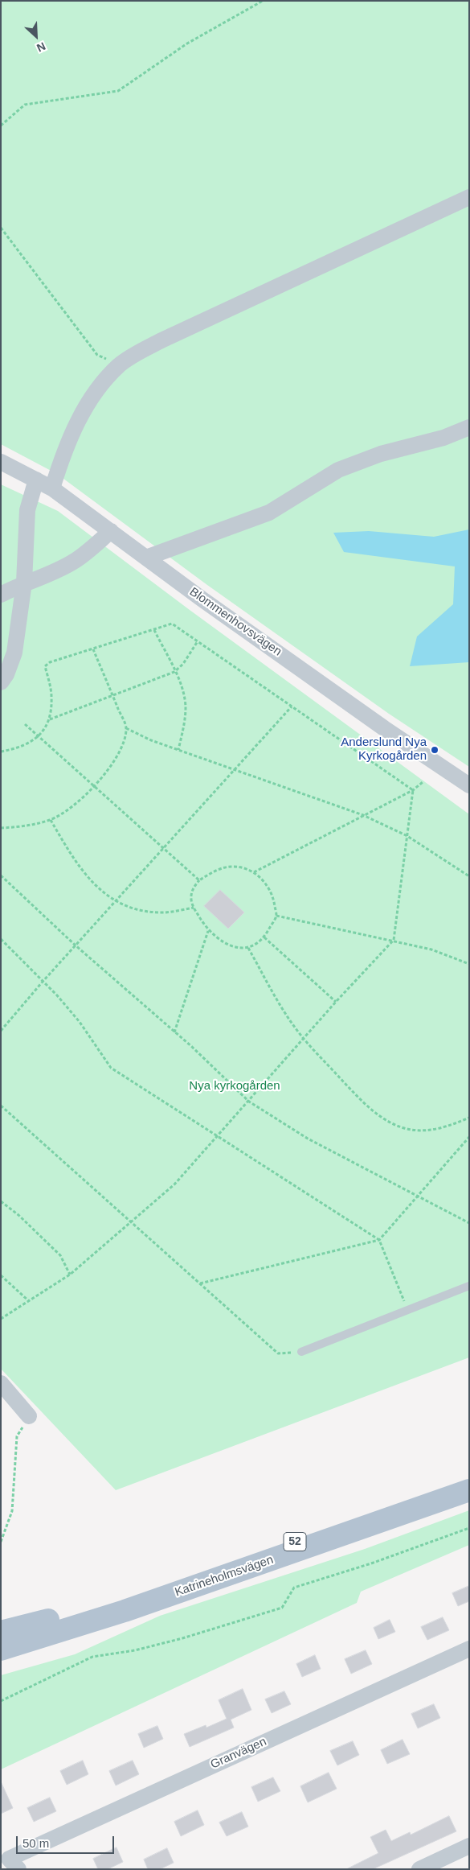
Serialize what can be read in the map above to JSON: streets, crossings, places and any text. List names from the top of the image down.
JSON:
{
  "streets": {
    "main road": ["52", "Katrineholmsvägen"],
    "street": ["Blommenhovsvägen", "Granvägen"]
  },
  "parks": ["Nya kyrkogården"],
  "places": ["Anderslund Nya Kyrkogården"],
  "scale_bar": "50 m",
  "north": "bottom right"
}
